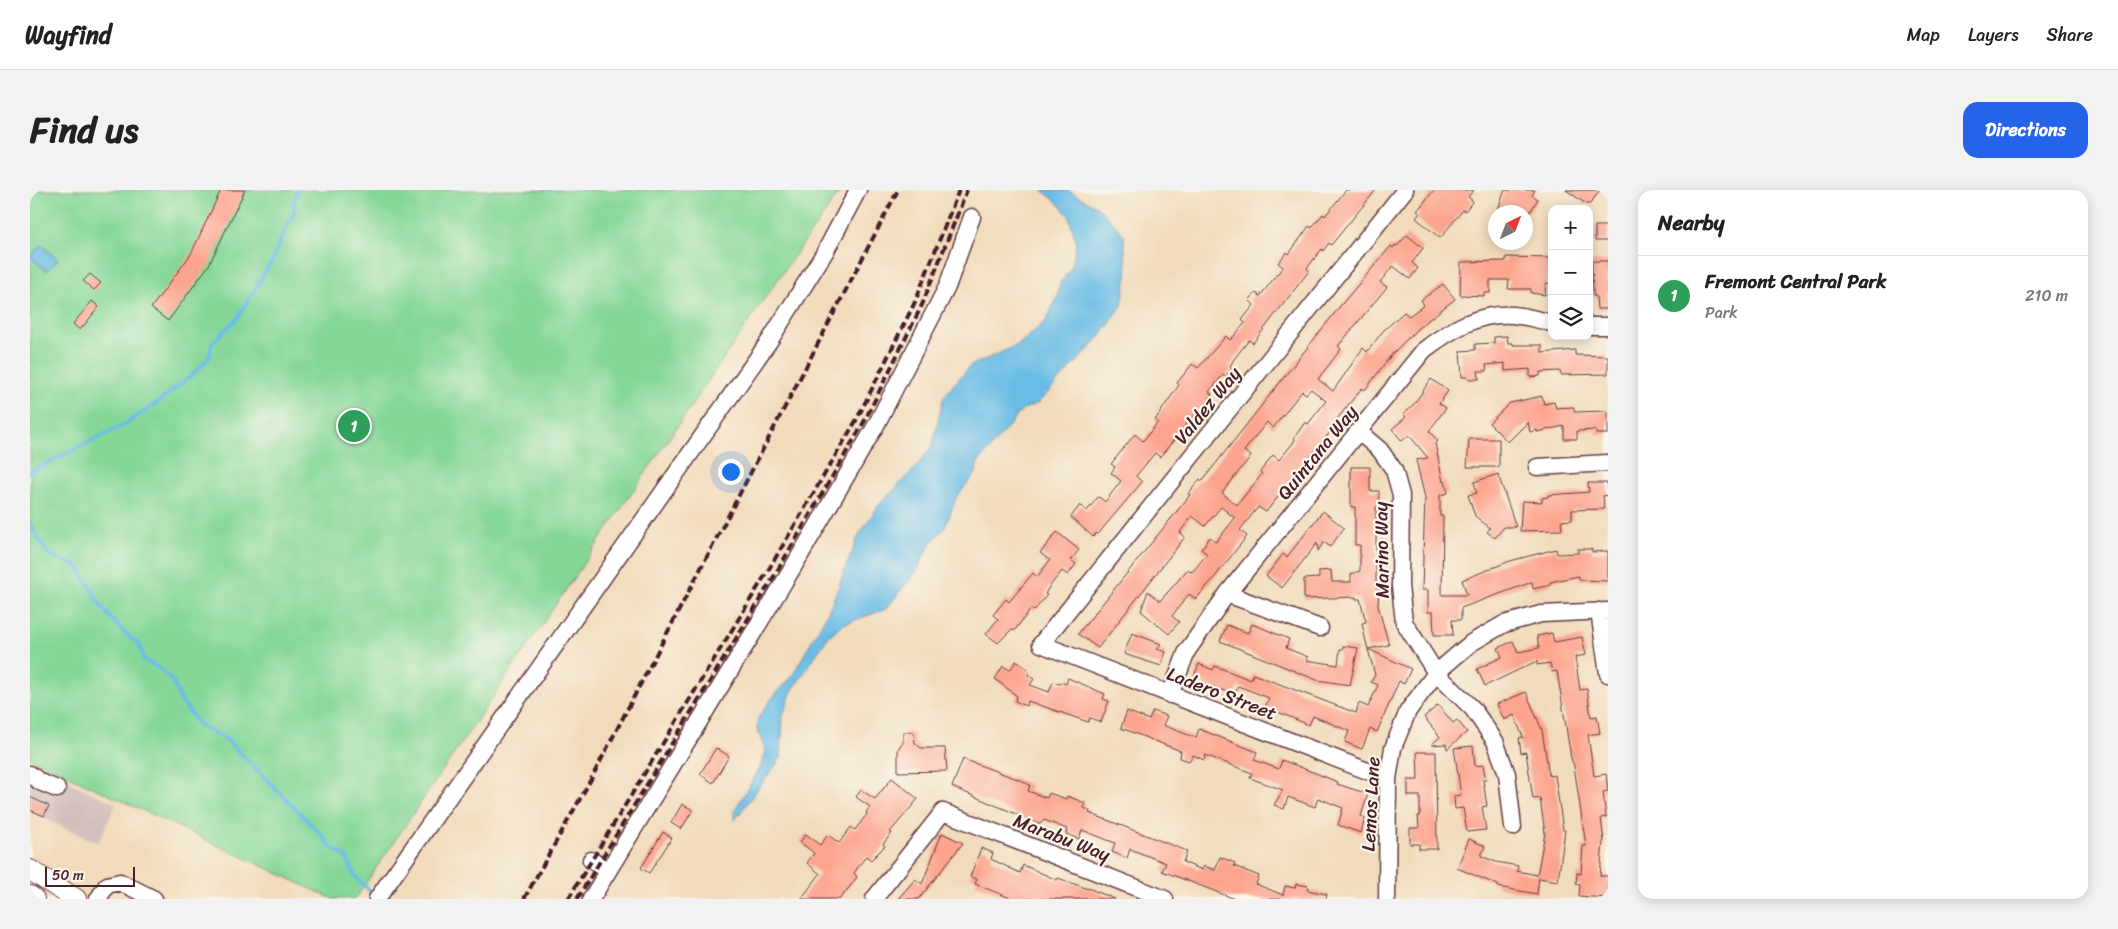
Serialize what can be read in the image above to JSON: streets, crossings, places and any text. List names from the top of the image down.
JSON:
{
  "streets": {
    "street": [
      "Valdez Way",
      "Quintana Way",
      "Marino Way",
      "Ladero Street",
      "Lemos Lane",
      "Marabu Way"
    ]
  },
  "crossings": [
    ["Valdez Way", "Ladero Street"],
    ["Quintana Way", "Marino Way"],
    ["Quintana Way", "Ladero Street"],
    ["Marino Way", "Lemos Lane"],
    ["Ladero Street", "Lemos Lane"]
  ],
  "scale_bar": "50 m",
  "north": "top right",
  "page": {
    "header": "Wayfind",
    "nav": ["Map", "Layers", "Share"],
    "title": "Find us",
    "buttons": "Directions",
    "heading": "Nearby",
    "map_buttons": ["+", "−"],
    "list": [
      {
        "mark": "1",
        "name": "Fremont Central Park",
        "note": "Park",
        "value": "210 m"
      }
    ],
    "pins": "1",
    "scale": "50 m"
  }
}
